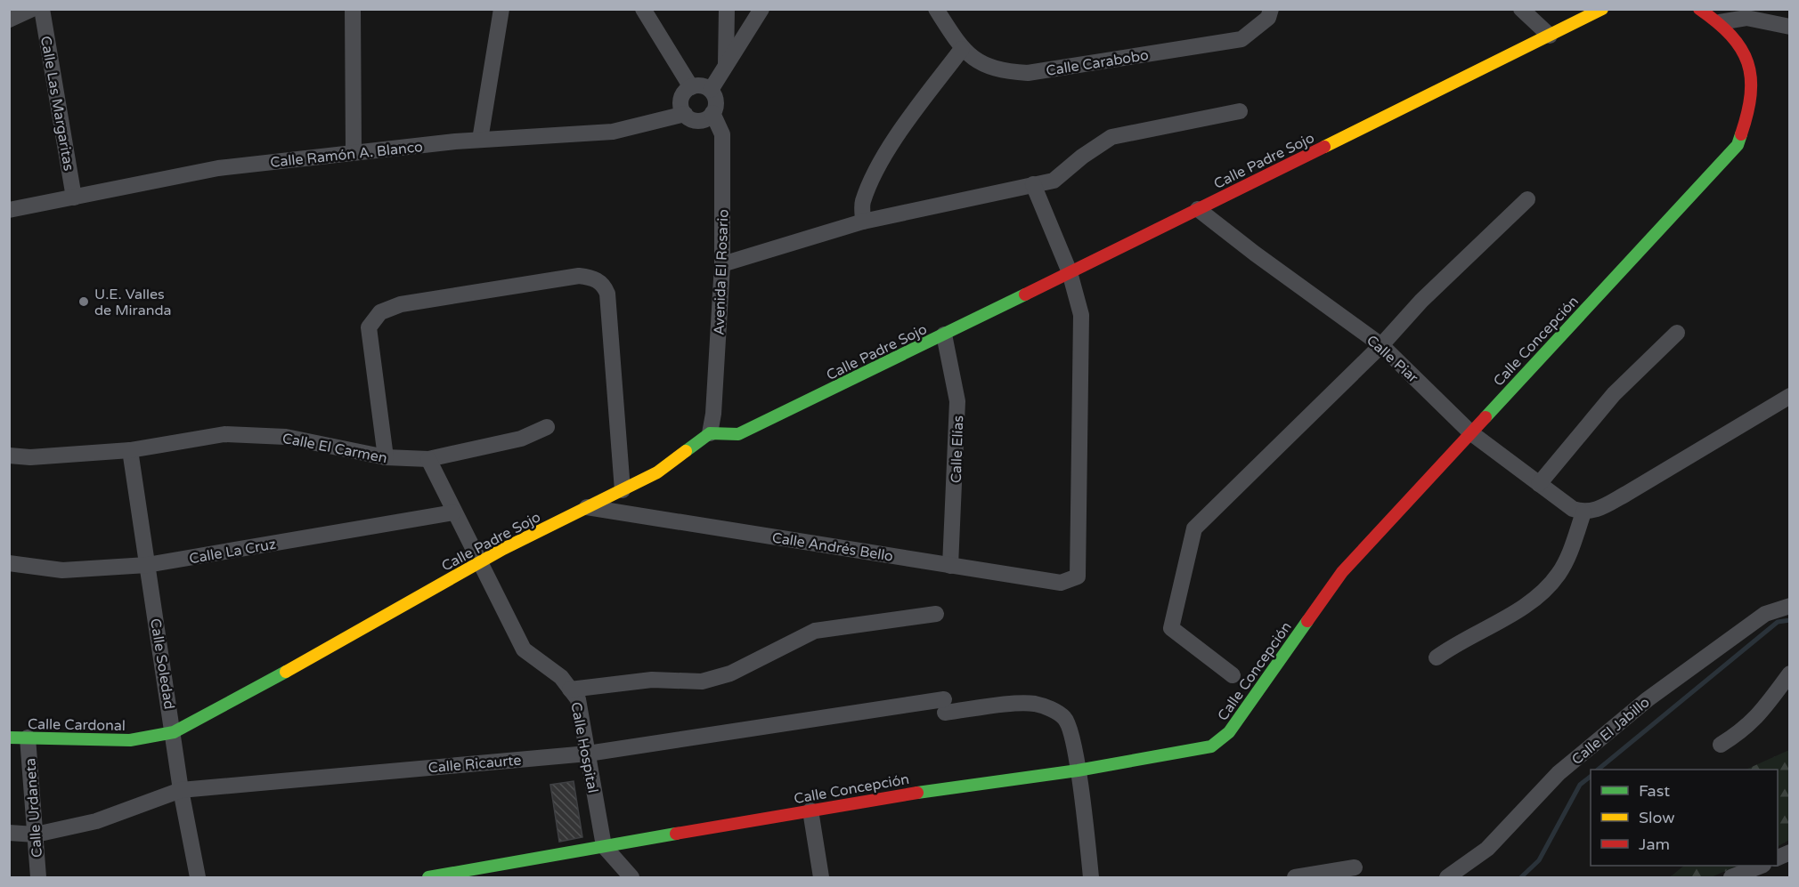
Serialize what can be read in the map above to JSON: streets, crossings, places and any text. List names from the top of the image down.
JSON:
{
  "streets": {
    "street": [
      "Calle Carabobo",
      "Calle Las Margaritas",
      "Calle Ramón A. Blanco",
      "Calle Padre Sojo",
      "Avenida El Rosario",
      "Calle Concepción",
      "Calle Piar",
      "Calle El Carmen",
      "Calle Elías",
      "Calle Andrés Bello",
      "Calle La Cruz",
      "Calle Soledad",
      "Calle Cardonal",
      "Calle El Jabillo",
      "Calle Hospital",
      "Calle Ricaurte",
      "Calle Urdaneta"
    ]
  },
  "crossings": [
    ["Calle Las Margaritas", "Calle Ramón A. Blanco"],
    ["Calle Ramón A. Blanco", "Avenida El Rosario"],
    ["Calle Padre Sojo", "Avenida El Rosario"],
    ["Calle Padre Sojo", "Calle Piar"],
    ["Calle Padre Sojo", "Calle Elías"],
    ["Calle Padre Sojo", "Calle Andrés Bello"],
    ["Calle Padre Sojo", "Calle Soledad"],
    ["Calle Padre Sojo", "Calle Cardonal"],
    ["Calle Padre Sojo", "Calle Hospital"],
    ["Calle Concepción", "Calle Piar"],
    ["Calle Concepción", "Calle Hospital"],
    ["Calle Concepción", "Calle Ricaurte"],
    ["Calle El Carmen", "Calle Soledad"],
    ["Calle El Carmen", "Calle Hospital"],
    ["Calle Elías", "Calle Andrés Bello"],
    ["Calle La Cruz", "Calle Soledad"],
    ["Calle La Cruz", "Calle Hospital"],
    ["Calle Soledad", "Calle Cardonal"],
    ["Calle Soledad", "Calle Ricaurte"],
    ["Calle Cardonal", "Calle Urdaneta"],
    ["Calle Hospital", "Calle Ricaurte"],
    ["Calle Ricaurte", "Calle Urdaneta"]
  ],
  "places": ["U.E. Valles de Miranda"],
  "legend": ["Fast", "Slow", "Jam"]
}
